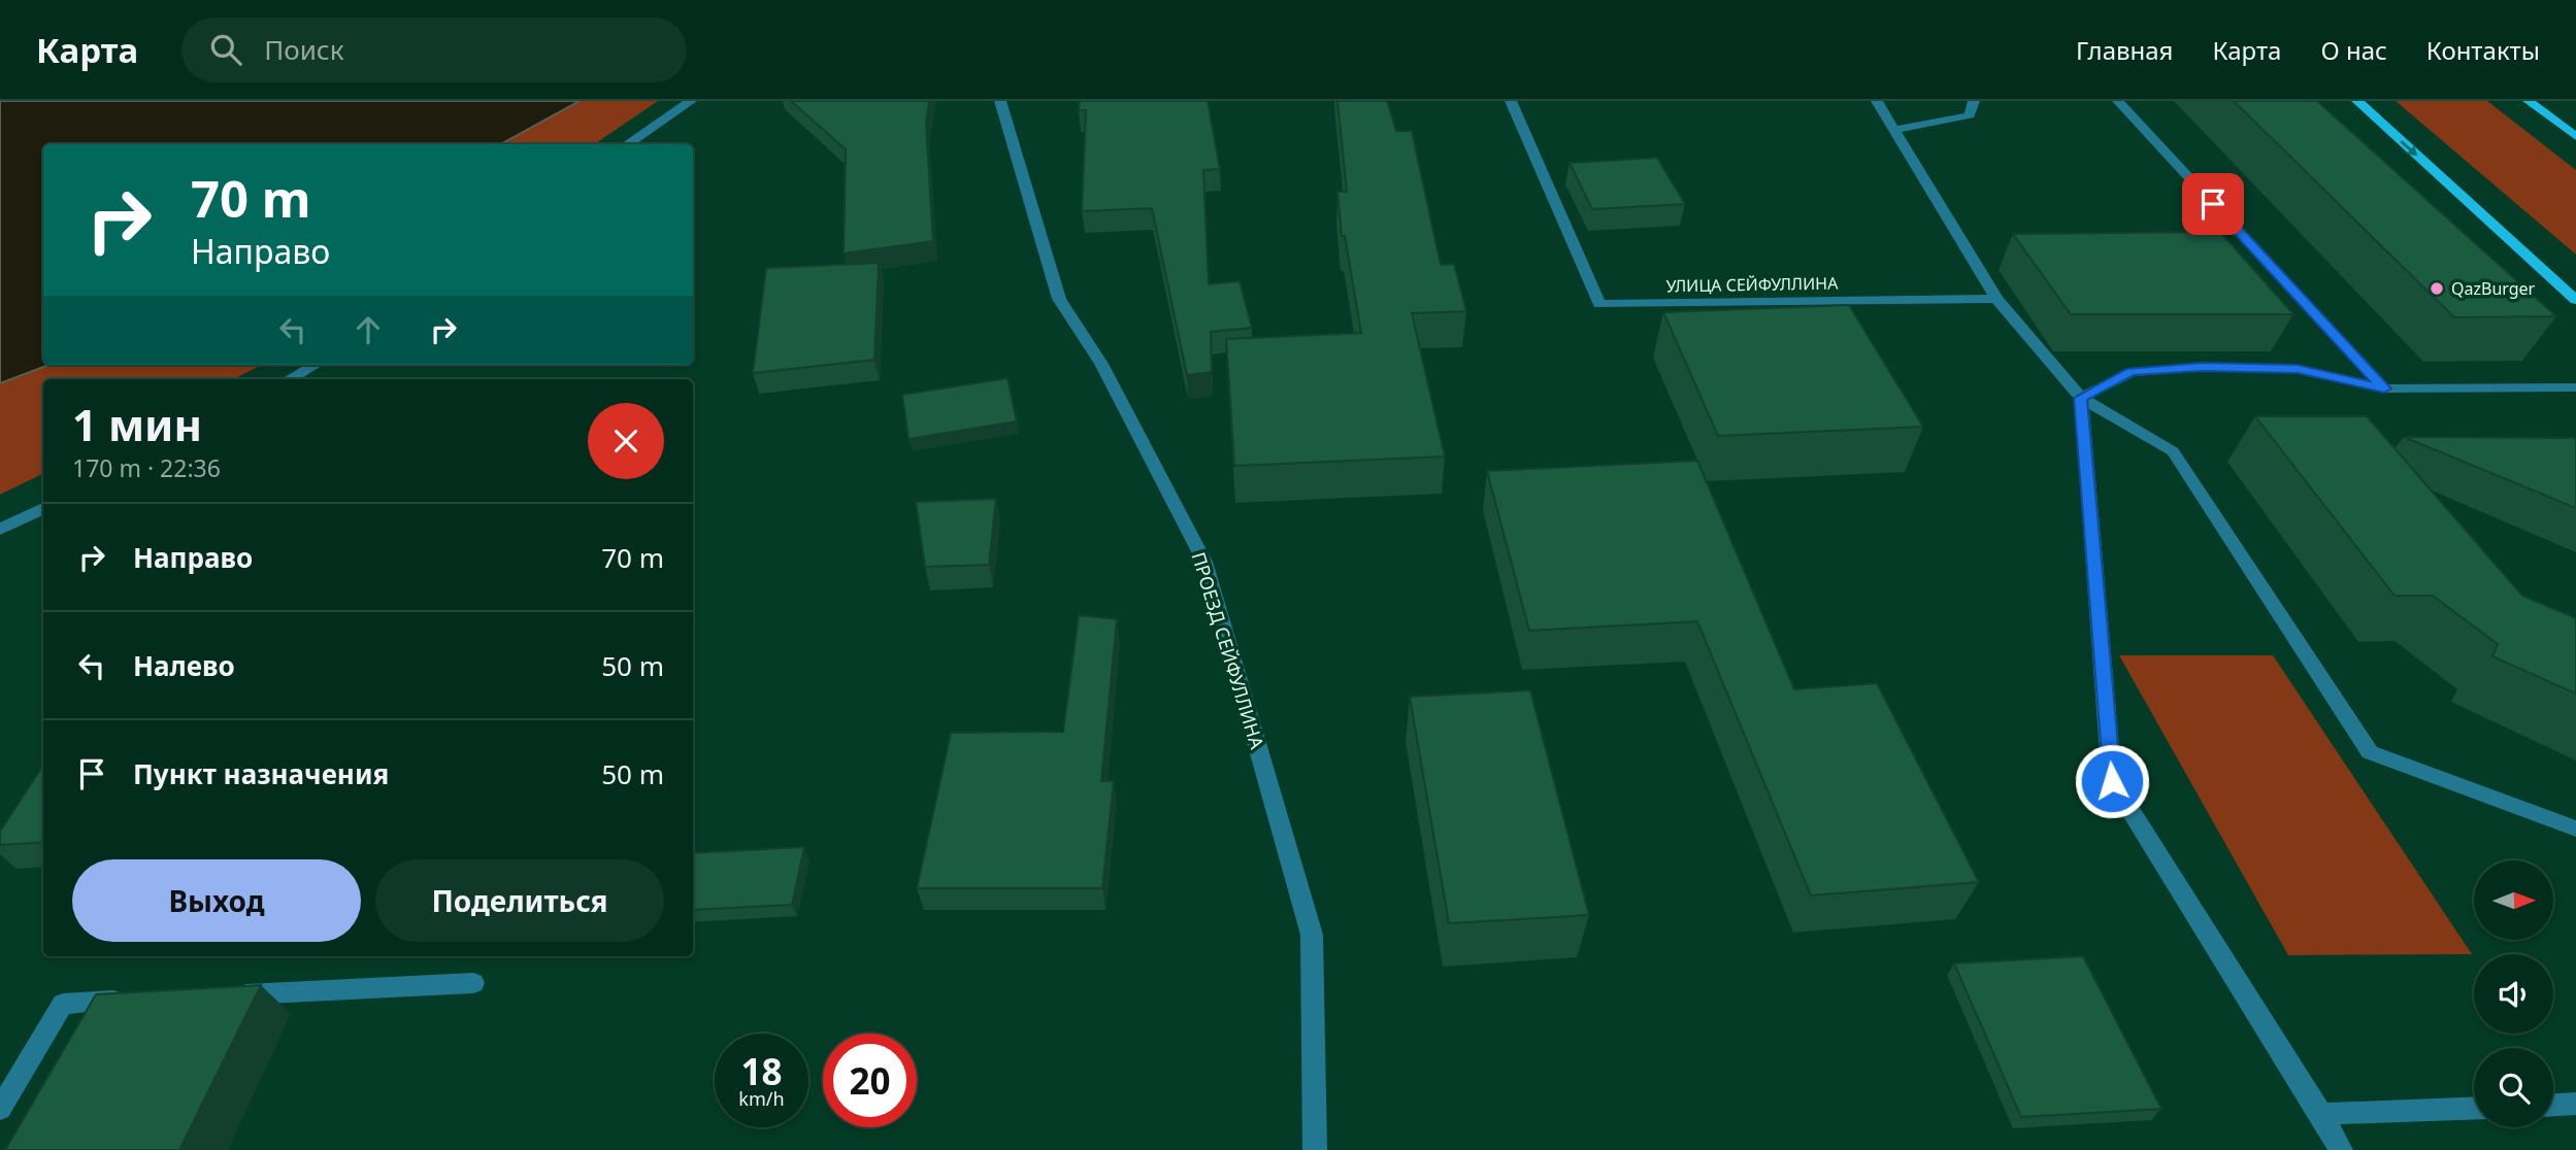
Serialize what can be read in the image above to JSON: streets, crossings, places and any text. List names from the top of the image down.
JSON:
{
  "streets": {
    "street": ["УЛИЦА СЕЙФУЛЛИНА", "ПРОЕЗД СЕЙФУЛЛИНА"]
  },
  "places": ["QazBurger"],
  "north": "right",
  "page": {
    "header": "Карта",
    "search": "Поиск",
    "nav": [
      "Главная",
      "Карта",
      "О нас",
      "Контакты"
    ],
    "turn": ["70 m", "Направо"],
    "heading": ["1 мин", "170 m · 22:36"],
    "list": [
      {
        "name": "Направо",
        "value": "70 m"
      },
      {
        "name": "Налево",
        "value": "50 m"
      },
      {
        "name": "Пункт назначения",
        "value": "50 m"
      }
    ],
    "buttons": ["Выход", "Поделиться"],
    "speed": "18 km/h",
    "limit": "20"
  }
}
